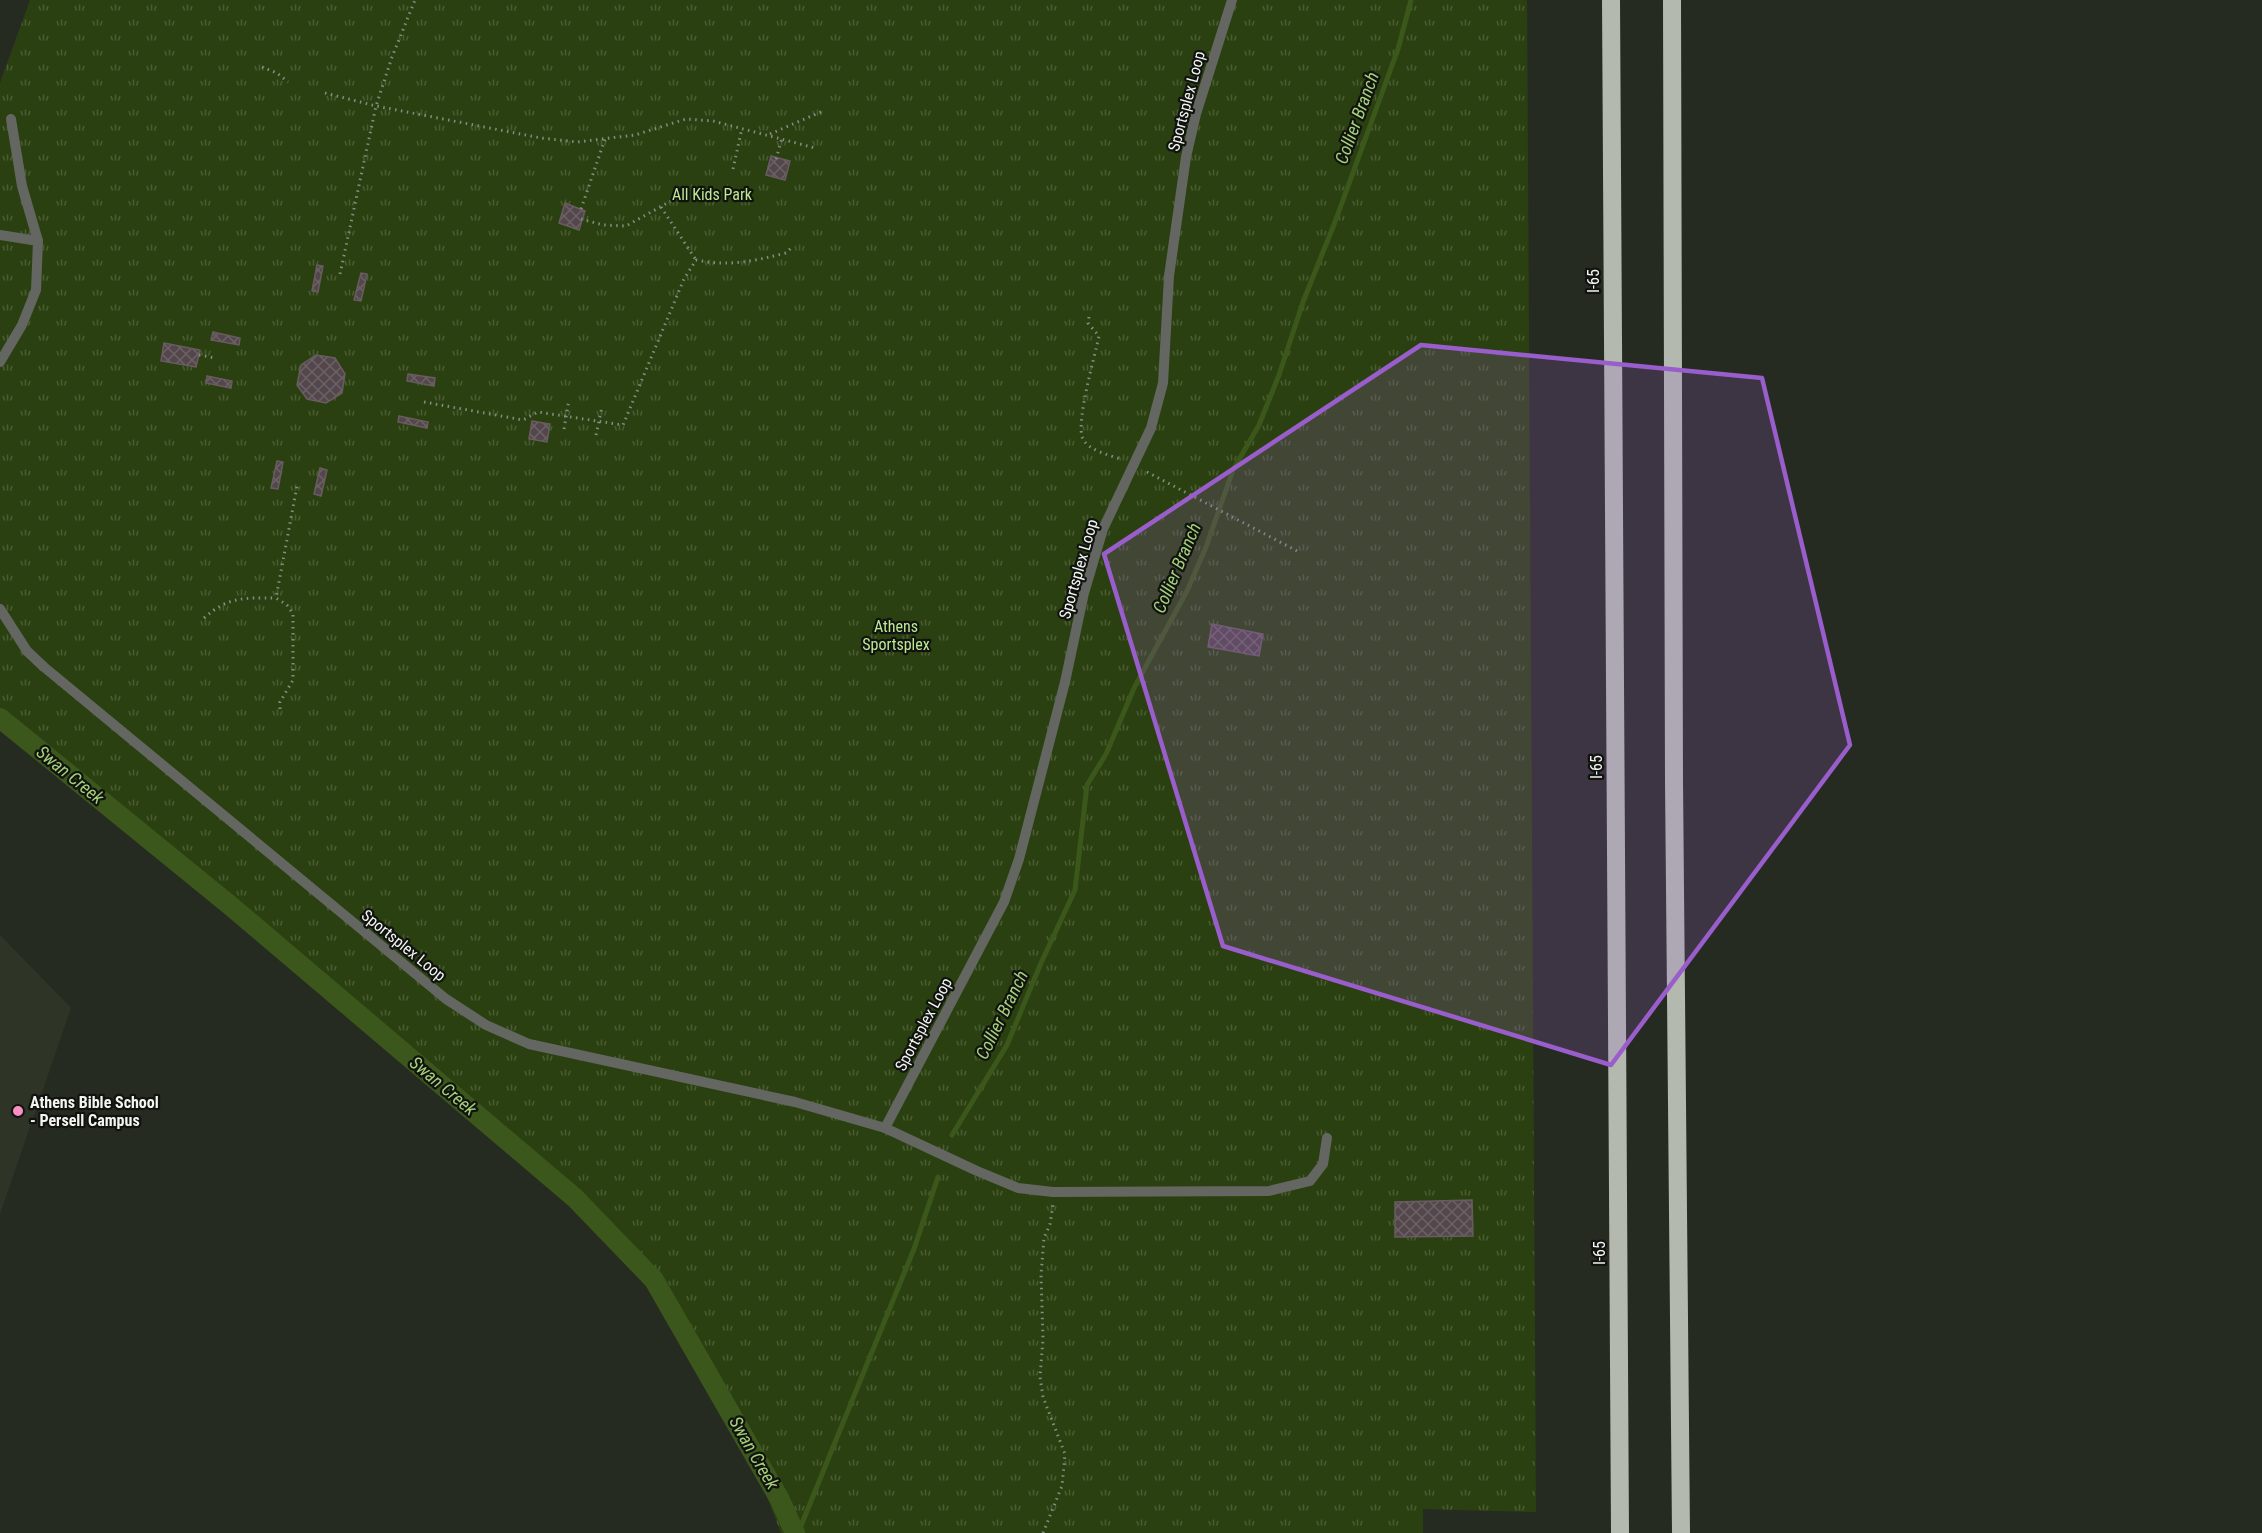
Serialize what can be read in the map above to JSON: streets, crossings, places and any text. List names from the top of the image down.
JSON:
{
  "streets": {
    "highway": ["I-65"],
    "lane": ["Sportsplex Loop"]
  },
  "water": ["Collier Branch", "Swan Creek"],
  "parks": ["All Kids Park", "Athens Sportsplex"],
  "places": ["Athens Bible School - Persell Campus"]
}
